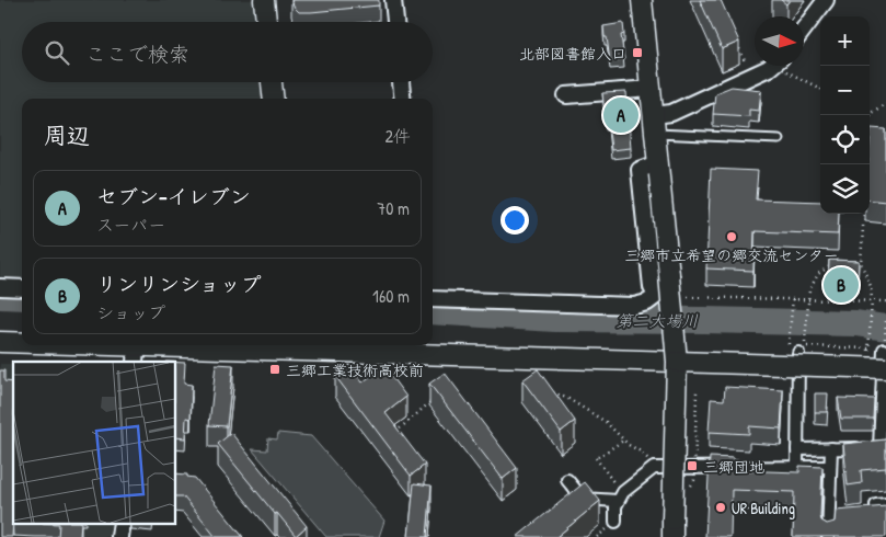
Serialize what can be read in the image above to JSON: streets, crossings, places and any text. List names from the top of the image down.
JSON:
{
  "water": ["第二大場川"],
  "places": {
    "transit": ["北部図書館入口", "三郷工業技術高校前", "三郷団地"],
    "other": ["三郷市立希望の郷交流センター", "UR Building"]
  },
  "north": "right",
  "page": {
    "map_buttons": ["+", "−"],
    "search": "ここで検索",
    "pins": ["A", "B"],
    "heading": ["周辺", "2件"],
    "list": [
      {
        "mark": "A",
        "name": "セブン-イレブン",
        "note": "スーパー",
        "value": "70 m"
      },
      {
        "mark": "B",
        "name": "リンリンショップ",
        "note": "ショップ",
        "value": "160 m"
      }
    ]
  }
}
